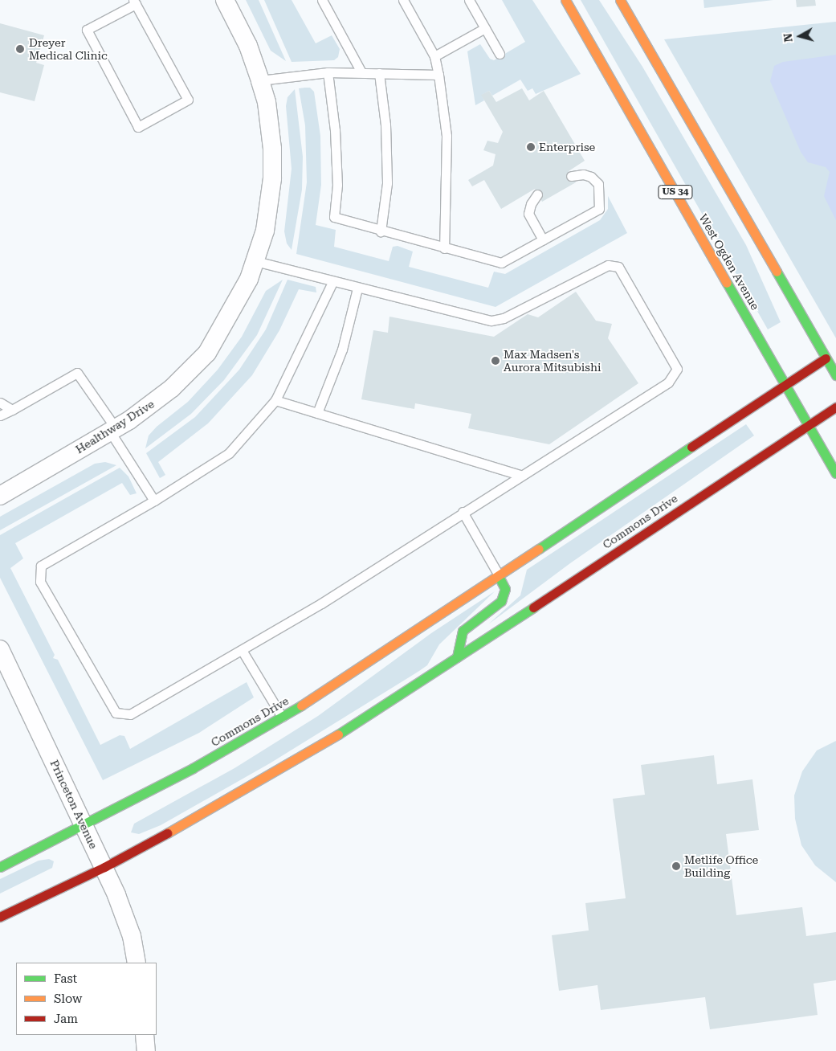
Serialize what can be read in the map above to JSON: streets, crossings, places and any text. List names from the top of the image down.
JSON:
{
  "streets": {
    "street": [
      "US 34",
      "West Ogden Avenue",
      "Healthway Drive",
      "Commons Drive",
      "Princeton Avenue"
    ]
  },
  "crossings": [
    ["West Ogden Avenue", "Commons Drive"],
    ["Commons Drive", "Princeton Avenue"]
  ],
  "places": [
    "Dreyer Medical Clinic",
    "Enterprise",
    "Max Madsen's Aurora Mitsubishi",
    "Metlife Office Building"
  ],
  "legend": ["Fast", "Slow", "Jam"],
  "north": "left"
}
